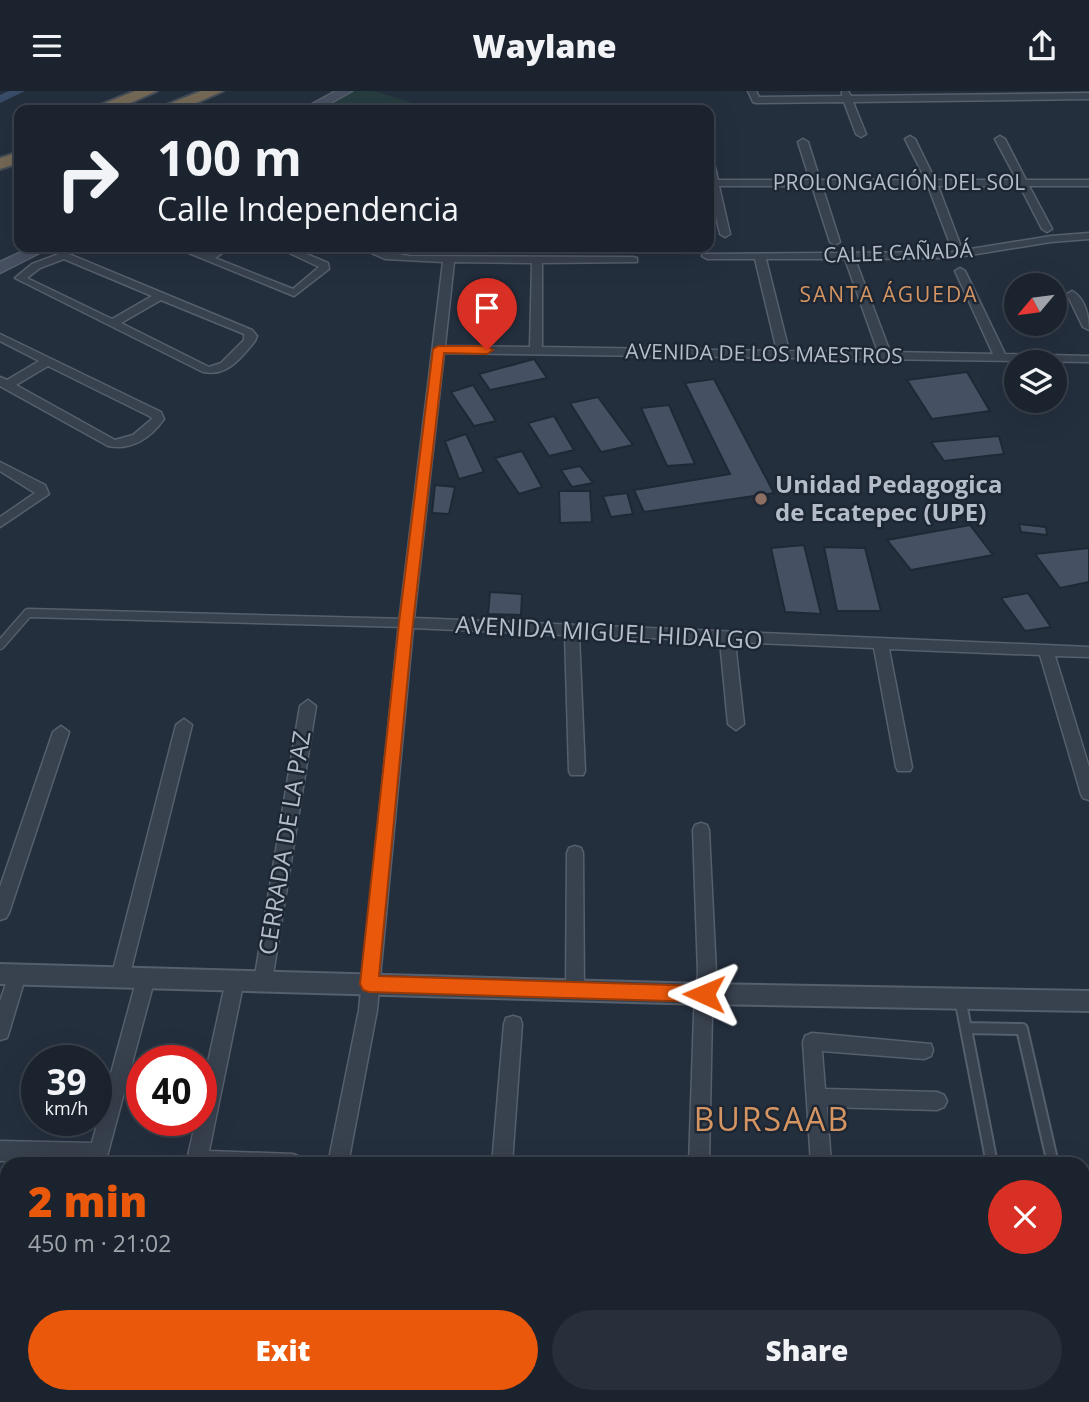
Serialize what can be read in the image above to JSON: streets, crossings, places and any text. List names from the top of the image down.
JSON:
{
  "streets": {
    "street": [
      "PROLONGACIÓN DEL SOL",
      "CALLE CAÑADÁ",
      "AVENIDA DE LOS MAESTROS",
      "AVENIDA MIGUEL HIDALGO",
      "CERRADA DE LA PAZ"
    ]
  },
  "districts": ["SANTA ÁGUEDA", "BURSAAB"],
  "places": ["Unidad Pedagogica de Ecatepec (UPE)"],
  "north": "bottom left",
  "page": {
    "header": "Waylane",
    "turn": ["100 m", "Calle Independencia"],
    "speed": "39 km/h",
    "limit": "40",
    "heading": ["2 min", "450 m · 21:02"],
    "buttons": ["Exit", "Share"]
  }
}
